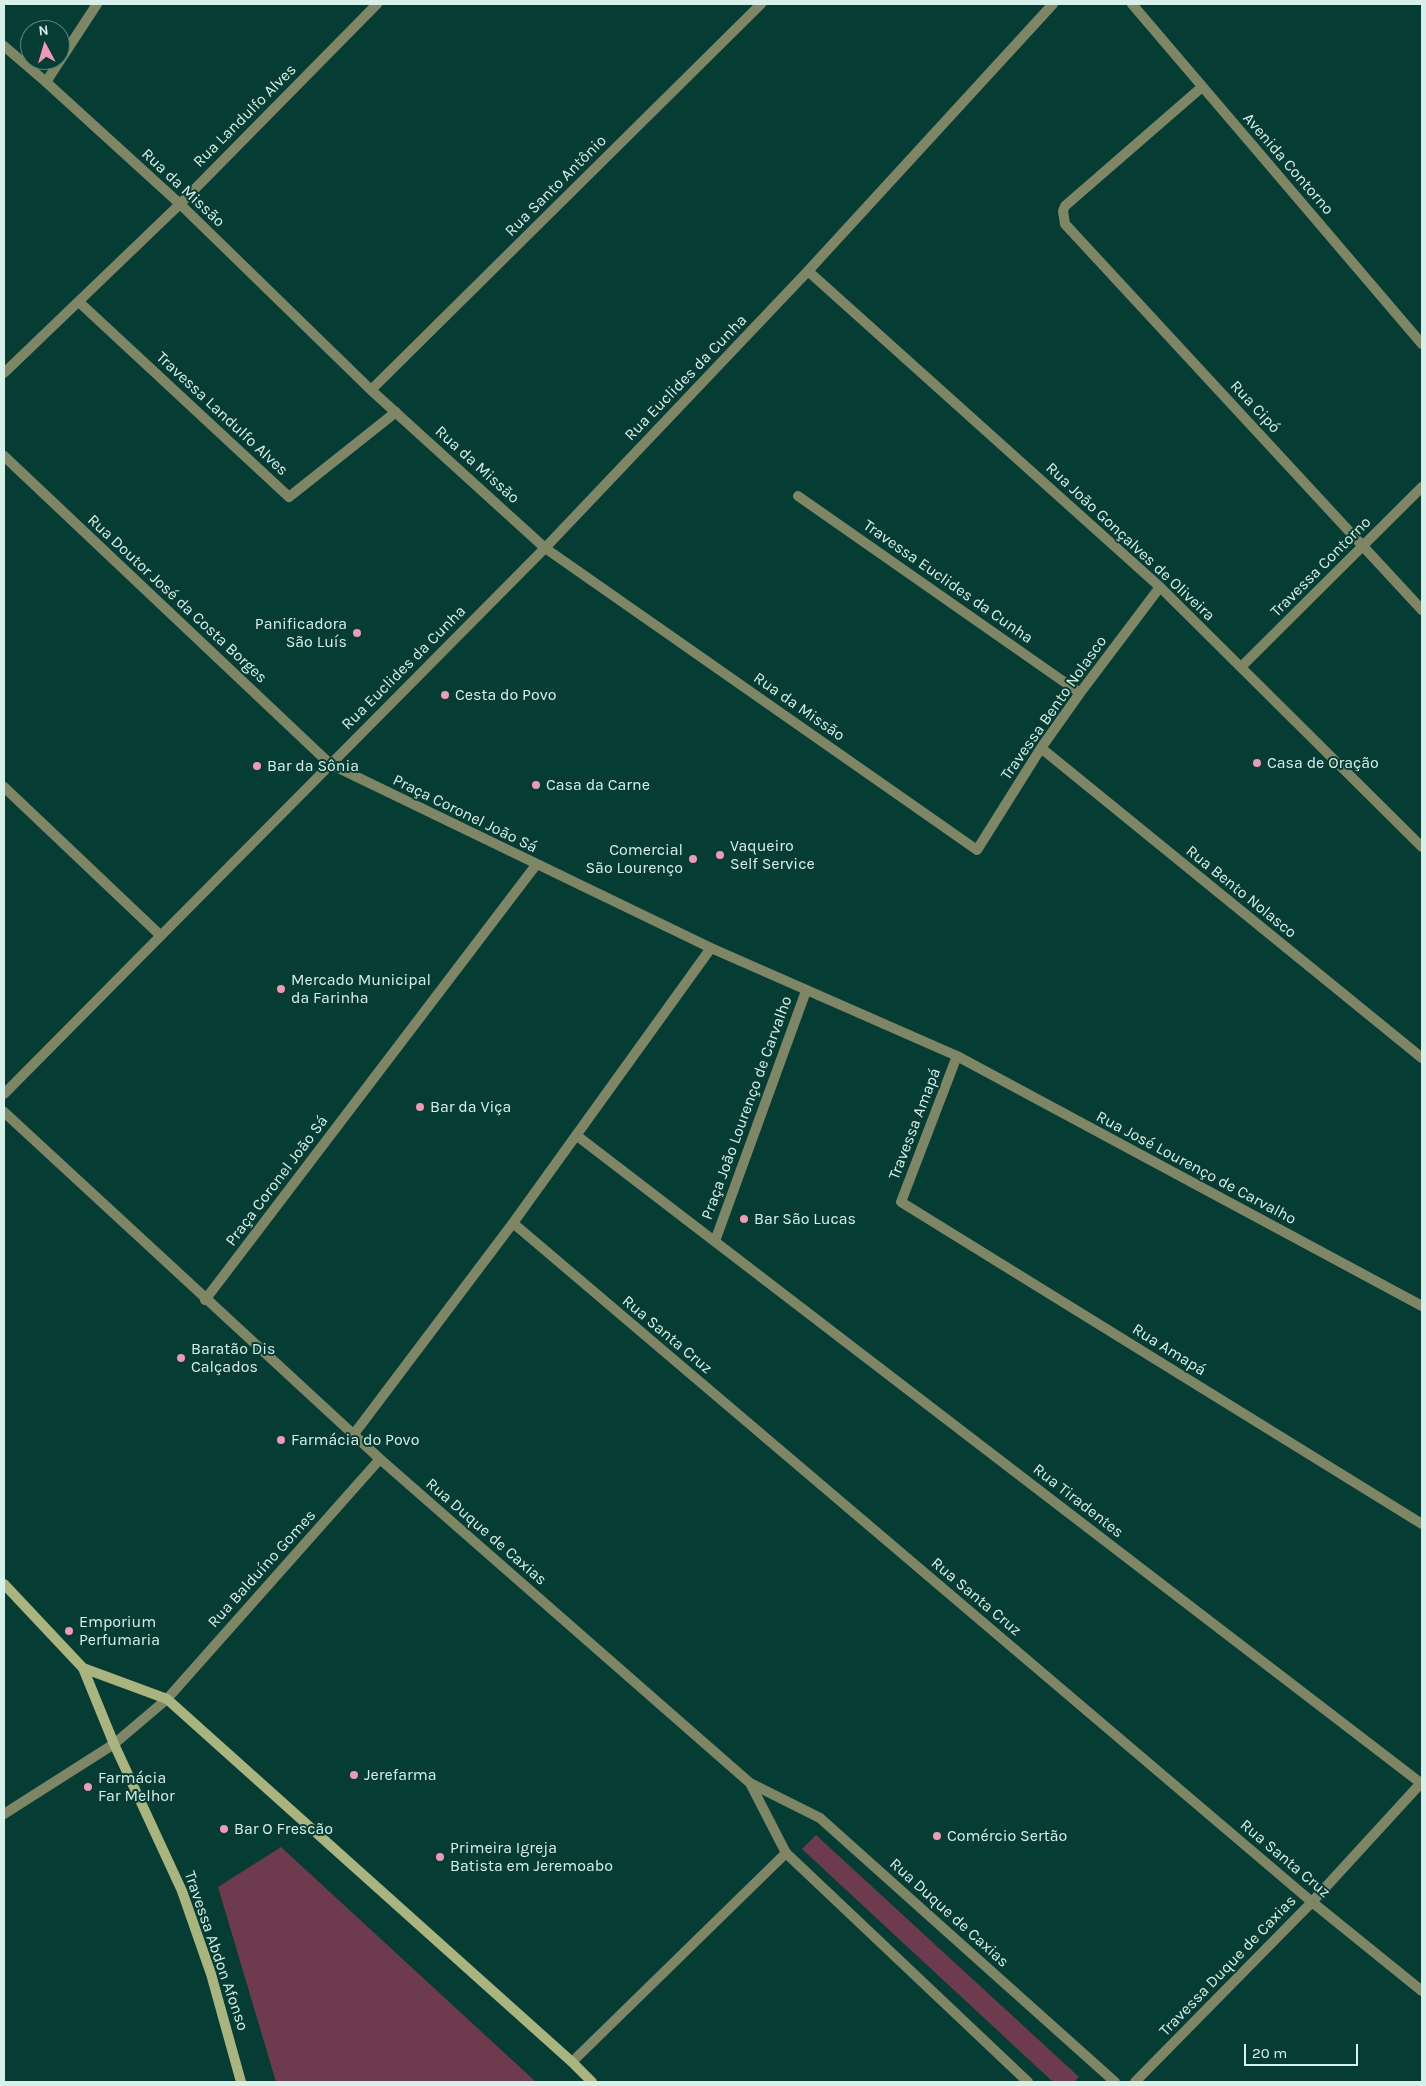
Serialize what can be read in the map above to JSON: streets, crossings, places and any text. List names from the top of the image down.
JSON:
{
  "streets": {
    "street": [
      "Rua Landulfo Alves",
      "Avenida Contorno",
      "Rua Santo Antônio",
      "Rua da Missão",
      "Rua Euclides da Cunha",
      "Rua Cipó",
      "Travessa Landulfo Alves",
      "Rua João Gonçalves de Oliveira",
      "Travessa Contorno",
      "Travessa Euclides da Cunha",
      "Rua Doutor José da Costa Borges",
      "Travessa Bento Nolasco",
      "Praça Coronel João Sá",
      "Rua Bento Nolasco",
      "Praça João Lourenço de Carvalho",
      "Travessa Amapá",
      "Rua José Lourenço de Carvalho",
      "Rua Santa Cruz",
      "Rua Amapá",
      "Rua Tiradentes",
      "Rua Duque de Caxias",
      "Rua Balduíno Gomes",
      "Travessa Abdon Afonso",
      "Travessa Duque de Caxias"
    ]
  },
  "crossings": [
    ["Rua Landulfo Alves", "Rua da Missão"],
    ["Rua Landulfo Alves", "Travessa Landulfo Alves"],
    ["Avenida Contorno", "Rua Cipó"],
    ["Rua Santo Antônio", "Rua da Missão"],
    ["Rua da Missão", "Rua Euclides da Cunha"],
    ["Rua da Missão", "Travessa Landulfo Alves"],
    ["Rua da Missão", "Travessa Bento Nolasco"],
    ["Rua Euclides da Cunha", "Rua João Gonçalves de Oliveira"],
    ["Rua Euclides da Cunha", "Rua Doutor José da Costa Borges"],
    ["Rua Euclides da Cunha", "Praça Coronel João Sá"],
    ["Rua Cipó", "Travessa Contorno"],
    ["Rua João Gonçalves de Oliveira", "Travessa Contorno"],
    ["Rua João Gonçalves de Oliveira", "Travessa Bento Nolasco"],
    ["Travessa Euclides da Cunha", "Travessa Bento Nolasco"],
    ["Rua Doutor José da Costa Borges", "Praça Coronel João Sá"],
    ["Travessa Bento Nolasco", "Rua Bento Nolasco"],
    ["Praça Coronel João Sá", "Praça João Lourenço de Carvalho"],
    ["Praça Coronel João Sá", "Rua Duque de Caxias"],
    ["Praça João Lourenço de Carvalho", "Travessa Amapá"],
    ["Praça João Lourenço de Carvalho", "Rua José Lourenço de Carvalho"],
    ["Praça João Lourenço de Carvalho", "Rua Tiradentes"],
    ["Travessa Amapá", "Rua José Lourenço de Carvalho"],
    ["Travessa Amapá", "Rua Amapá"],
    ["Rua Santa Cruz", "Travessa Duque de Caxias"],
    ["Rua Tiradentes", "Travessa Duque de Caxias"],
    ["Rua Duque de Caxias", "Rua Balduíno Gomes"],
    ["Rua Balduíno Gomes", "Travessa Abdon Afonso"]
  ],
  "places": [
    "Panificadora São Luís",
    "Cesta do Povo",
    "Casa de Oração",
    "Bar da Sônia",
    "Casa da Carne",
    "Vaqueiro Self Service",
    "Comercial São Lourenço",
    "Mercado Municipal da Farinha",
    "Bar da Viça",
    "Bar São Lucas",
    "Baratão Dis Calçados",
    "Farmácia do Povo",
    "Emporium Perfumaria",
    "Jerefarma",
    "Farmácia Far Melhor",
    "Bar O Frescão",
    "Comércio Sertão",
    "Primeira Igreja Batista em Jeremoabo"
  ],
  "scale_bar": "20 m",
  "north": "top"
}
